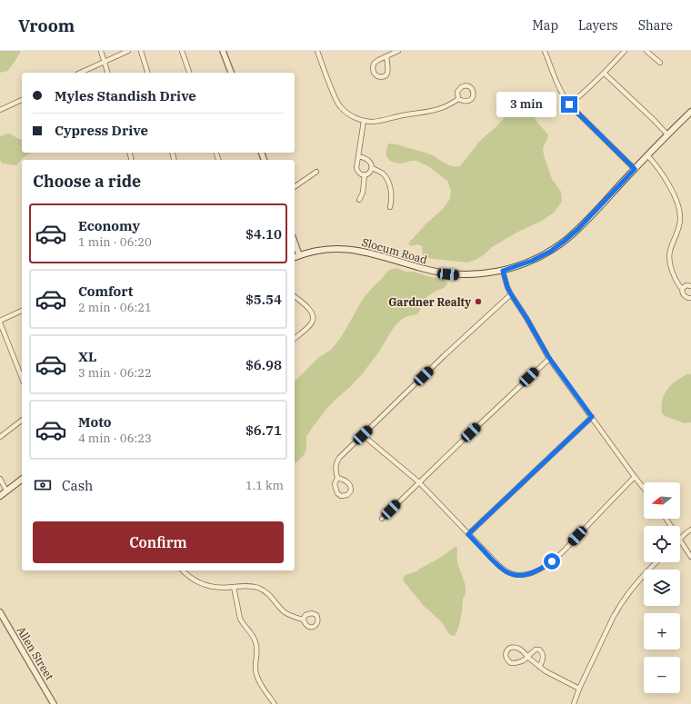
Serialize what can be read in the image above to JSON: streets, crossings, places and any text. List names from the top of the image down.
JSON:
{
  "streets": {
    "main road": ["Slocum Road"],
    "street": ["Allen Street"]
  },
  "places": ["Gardner Realty"],
  "north": "left",
  "page": {
    "header": "Vroom",
    "nav": ["Map", "Layers", "Share"],
    "banner": ["Myles Standish Drive", "Cypress Drive"],
    "bubble": "3 min",
    "heading": "Choose a ride",
    "list": [
      {
        "name": "Economy",
        "note": "1 min · 06:20",
        "value": "$4.10"
      },
      {
        "name": "Comfort",
        "note": "2 min · 06:21",
        "value": "$5.54"
      },
      {
        "name": "XL",
        "note": "3 min · 06:22",
        "value": "$6.98"
      },
      {
        "name": "Moto",
        "note": "4 min · 06:23",
        "value": "$6.71"
      }
    ],
    "pay": ["Cash", "1.1 km"],
    "map_buttons": ["+", "−"],
    "buttons": "Confirm"
  }
}
